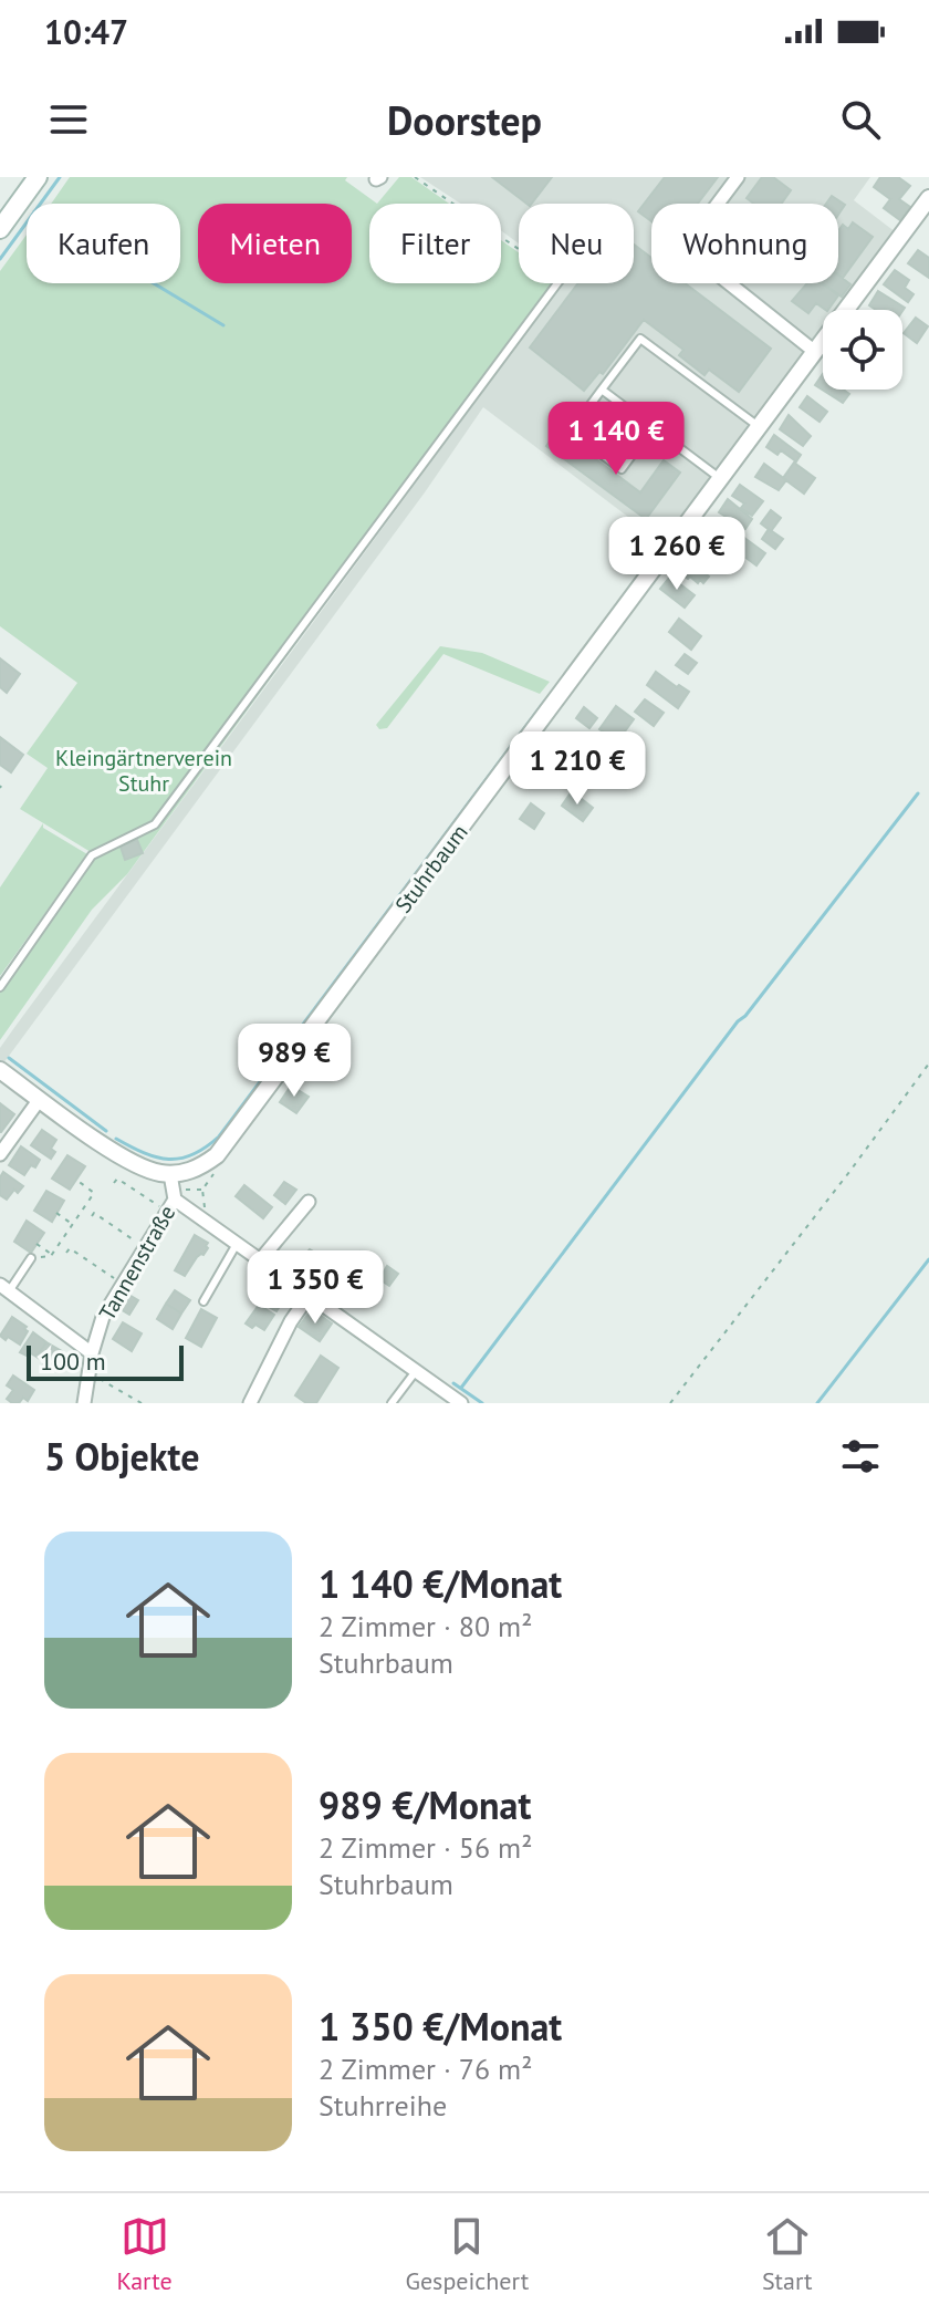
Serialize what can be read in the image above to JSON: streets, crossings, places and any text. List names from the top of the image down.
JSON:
{
  "streets": {
    "street": ["Stuhrbaum", "Tannenstraße"]
  },
  "crossings": [
    ["Stuhrbaum", "Tannenstraße"]
  ],
  "parks": ["Kleingärtnerverein Stuhr"],
  "scale_bar": "100 m",
  "page": {
    "status": "10:47",
    "header": "Doorstep",
    "chip": [
      "Kaufen",
      "Mieten",
      "Filter",
      "Neu",
      "Wohnung"
    ],
    "price": [
      "1 140 €",
      "1 260 €",
      "1 210 €",
      "989 €",
      "1 350 €"
    ],
    "scale": "100 m",
    "heading": "5 Objekte",
    "list": [
      {
        "name": "1 140 €/Monat",
        "note": "2 Zimmer · 80 m² · Stuhrbaum"
      },
      {
        "name": "989 €/Monat",
        "note": "2 Zimmer · 56 m² · Stuhrbaum"
      },
      {
        "name": "1 350 €/Monat",
        "note": "2 Zimmer · 76 m² · Stuhrreihe"
      }
    ],
    "tabs": ["Karte", "Gespeichert", "Start"]
  }
}
